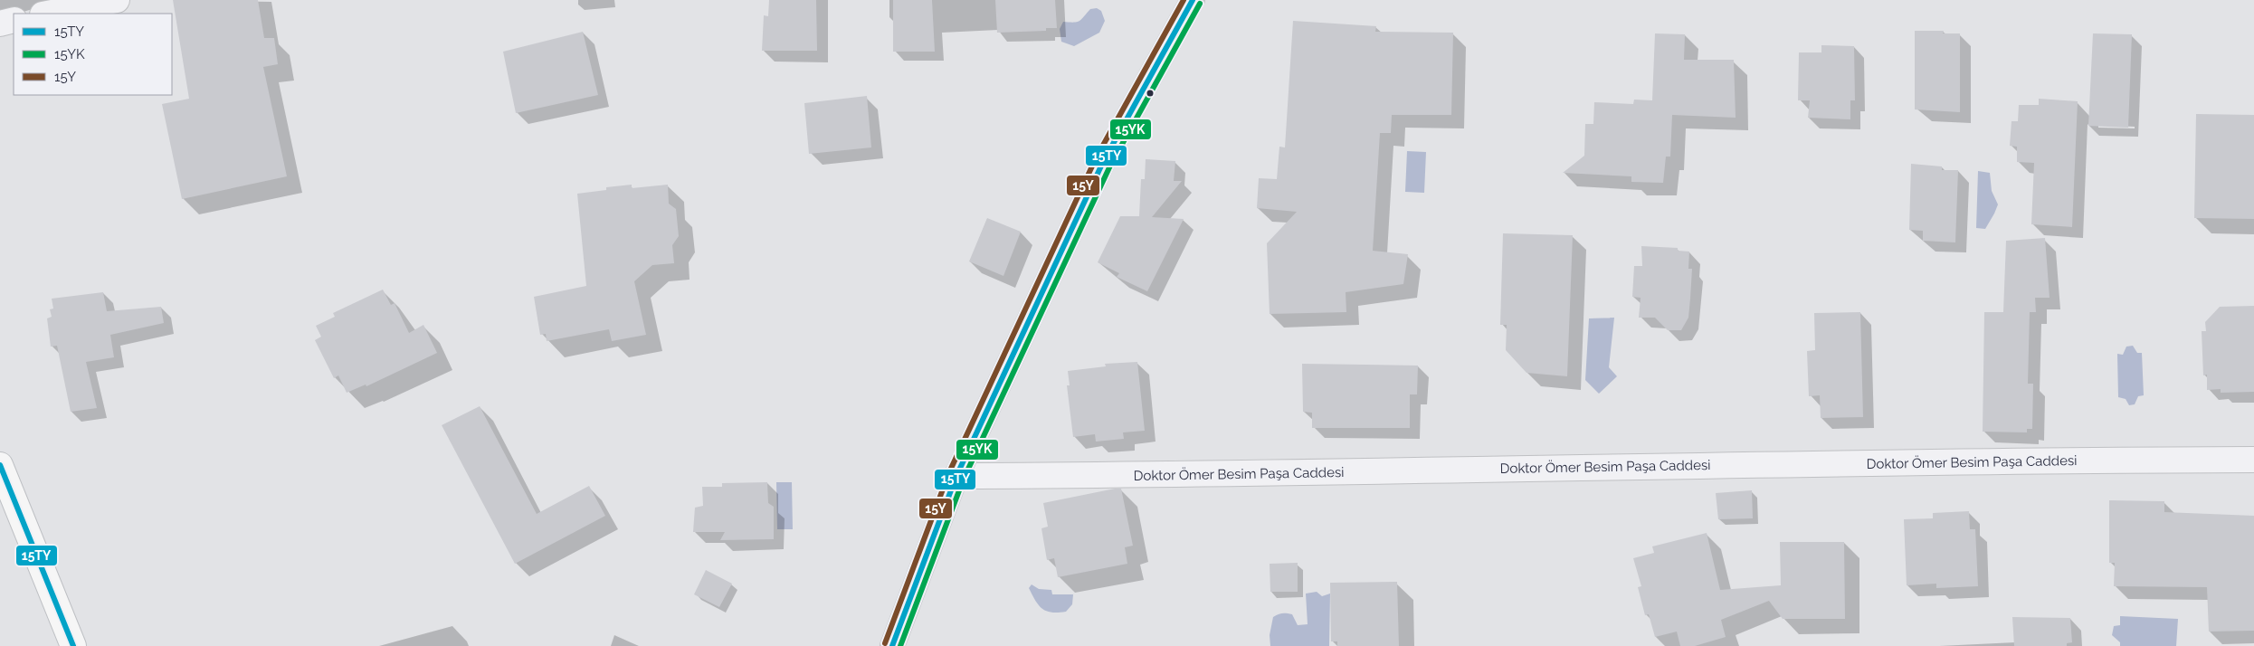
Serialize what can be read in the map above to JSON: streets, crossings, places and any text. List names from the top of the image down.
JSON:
{
  "streets": {
    "street": ["Doktor Ömer Besim Paşa Caddesi"]
  },
  "lines": ["transit line 15TY", "transit line 15Y", "transit line 15YK"],
  "legend": ["15TY", "15YK", "15Y"]
}
